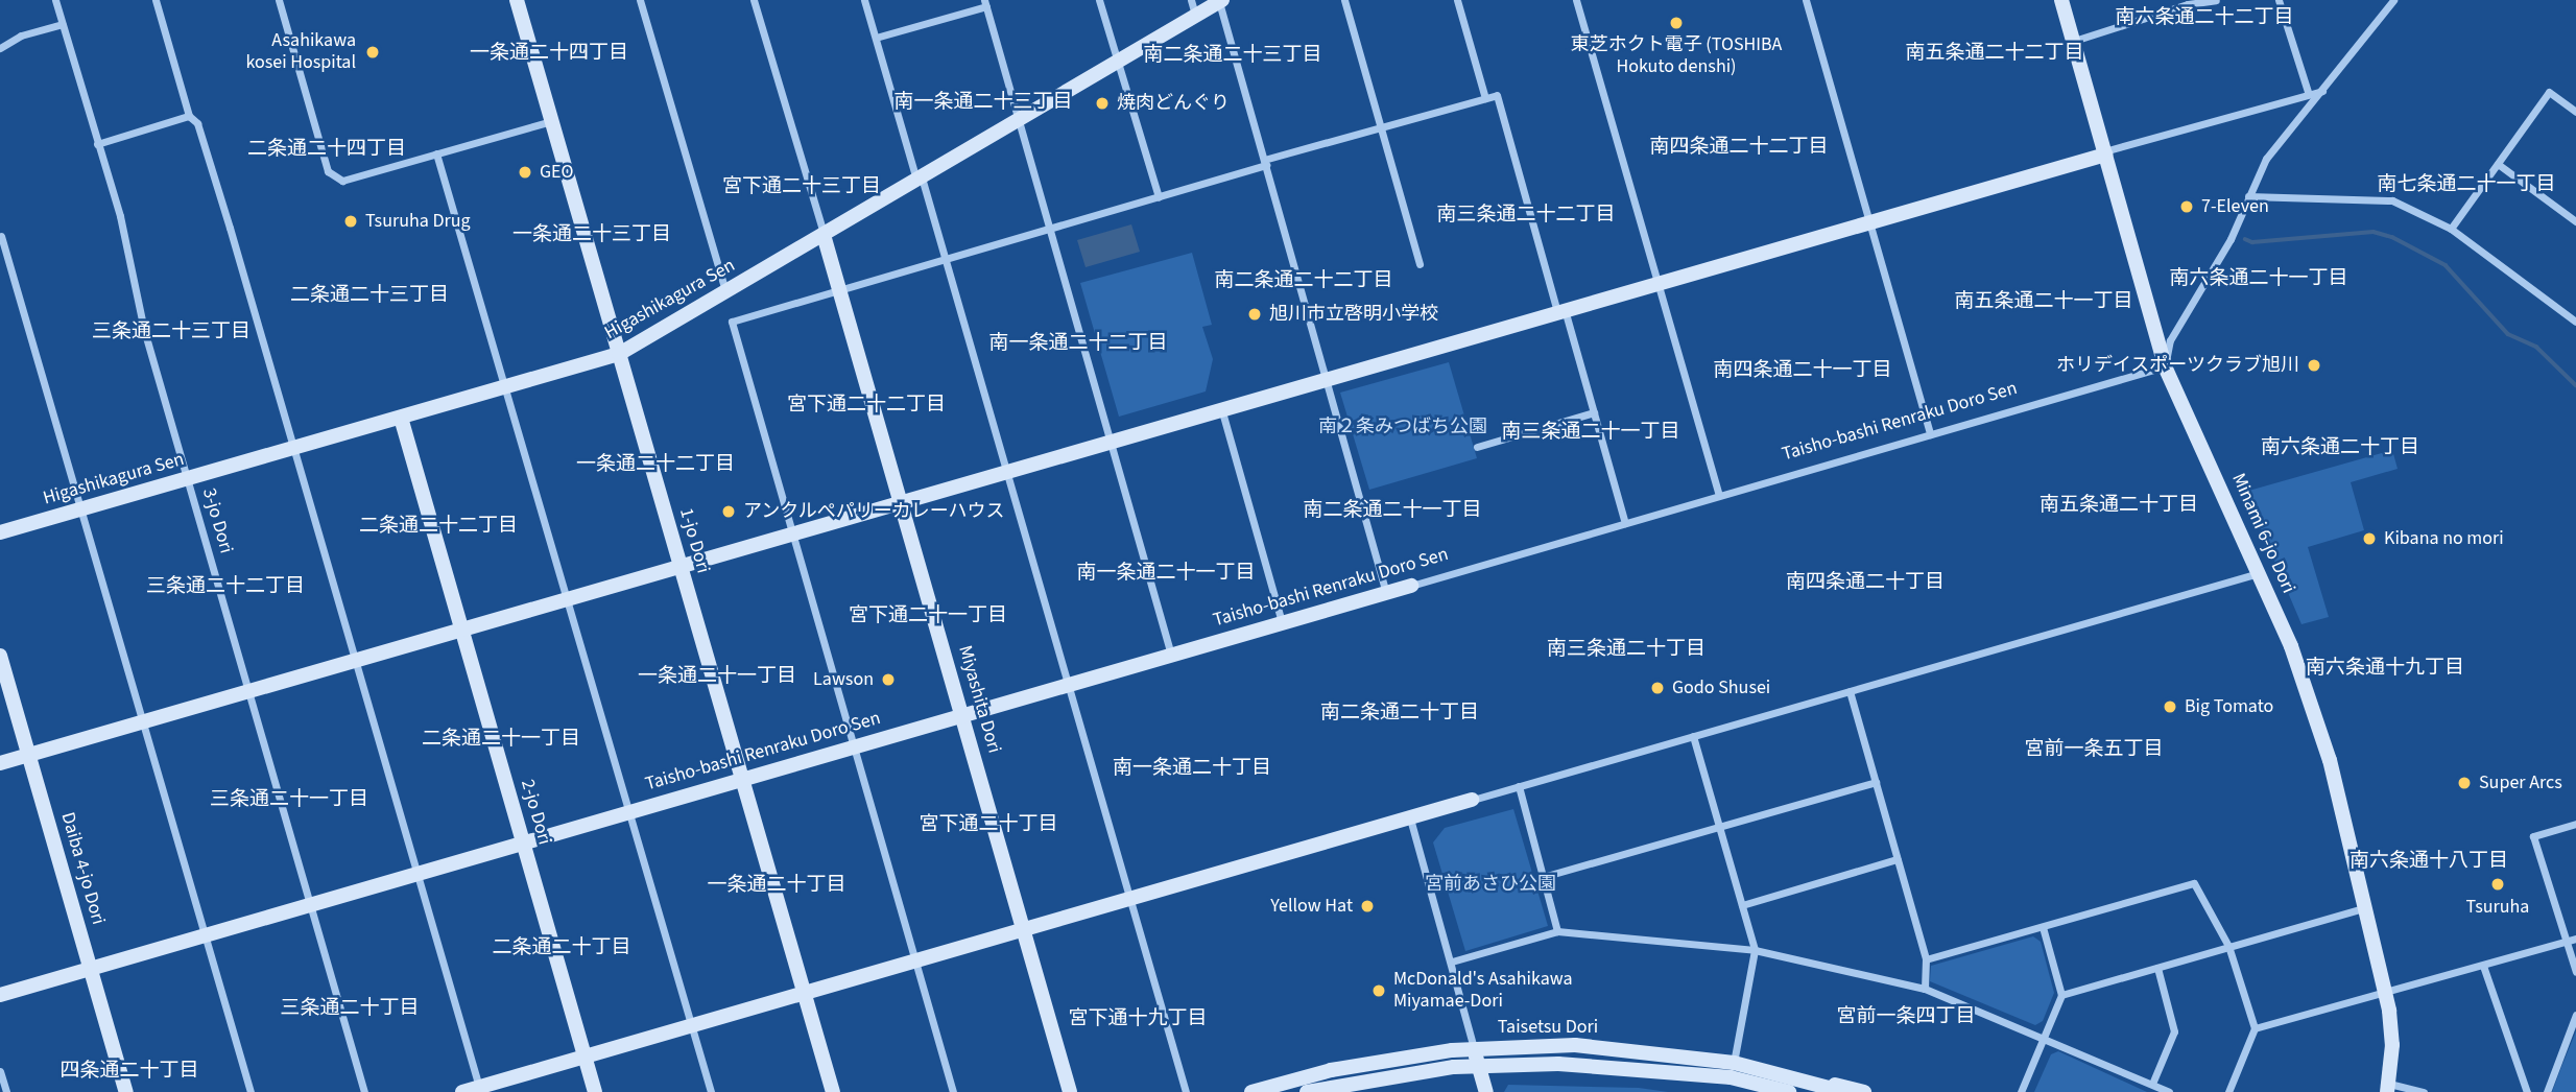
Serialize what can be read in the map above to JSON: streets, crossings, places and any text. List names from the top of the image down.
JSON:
{
  "streets": {
    "street": [
      "Higashikagura Sen",
      "Taisho-bashi Renraku Doro Sen",
      "3-jo Dori",
      "Minami 6-jo Dori",
      "1-jo Dori",
      "Miyashita Dori",
      "2-jo Dori",
      "Daiba 4-jo Dori",
      "Taisetsu Dori"
    ]
  },
  "crossings": [
    ["Higashikagura Sen", "3-jo Dori"],
    ["Higashikagura Sen", "1-jo Dori"],
    ["Higashikagura Sen", "Miyashita Dori"],
    ["Higashikagura Sen", "2-jo Dori"],
    ["Taisho-bashi Renraku Doro Sen", "3-jo Dori"],
    ["Taisho-bashi Renraku Doro Sen", "Minami 6-jo Dori"],
    ["Taisho-bashi Renraku Doro Sen", "1-jo Dori"],
    ["Taisho-bashi Renraku Doro Sen", "Miyashita Dori"],
    ["Taisho-bashi Renraku Doro Sen", "2-jo Dori"],
    ["Taisho-bashi Renraku Doro Sen", "Daiba 4-jo Dori"]
  ],
  "districts": [
    "南六条通二十二丁目",
    "一条通二十四丁目",
    "南五条通二十二丁目",
    "南二条通二十三丁目",
    "南一条通二十三丁目",
    "南四条通二十二丁目",
    "二条通二十四丁目",
    "南七条通二十一丁目",
    "宮下通二十三丁目",
    "南三条通二十二丁目",
    "一条通二十三丁目",
    "南六条通二十一丁目",
    "南二条通二十二丁目",
    "二条通二十三丁目",
    "南五条通二十一丁目",
    "三条通二十三丁目",
    "南一条通二十二丁目",
    "南四条通二十一丁目",
    "宮下通二十二丁目",
    "南三条通二十一丁目",
    "南六条通二十丁目",
    "一条通二十二丁目",
    "南五条通二十丁目",
    "南二条通二十一丁目",
    "二条通二十二丁目",
    "南一条通二十一丁目",
    "南四条通二十丁目",
    "三条通二十二丁目",
    "宮下通二十一丁目",
    "南三条通二十丁目",
    "南六条通十九丁目",
    "一条通二十一丁目",
    "南二条通二十丁目",
    "二条通二十一丁目",
    "宮前一条五丁目",
    "南一条通二十丁目",
    "三条通二十一丁目",
    "宮下通二十丁目",
    "南六条通十八丁目",
    "一条通二十丁目",
    "二条通二十丁目",
    "三条通二十丁目",
    "宮前一条四丁目",
    "宮下通十九丁目",
    "四条通二十丁目"
  ],
  "parks": ["南２条みつばち公園", "宮前あさひ公園"],
  "places": [
    "東芝ホクト電子 (TOSHIBA Hokuto denshi)",
    "Asahikawa kosei Hospital",
    "焼肉どんぐり",
    "GEO",
    "7-Eleven",
    "Tsuruha Drug",
    "旭川市立啓明小学校",
    "ホリデイスポーツクラブ旭川",
    "アンクルぺパリーカレーハウス",
    "Kibana no mori",
    "Lawson",
    "Godo Shusei",
    "Big Tomato",
    "Super Arcs",
    "Tsuruha",
    "Yellow Hat",
    "McDonald's Asahikawa Miyamae-Dori"
  ]
}
